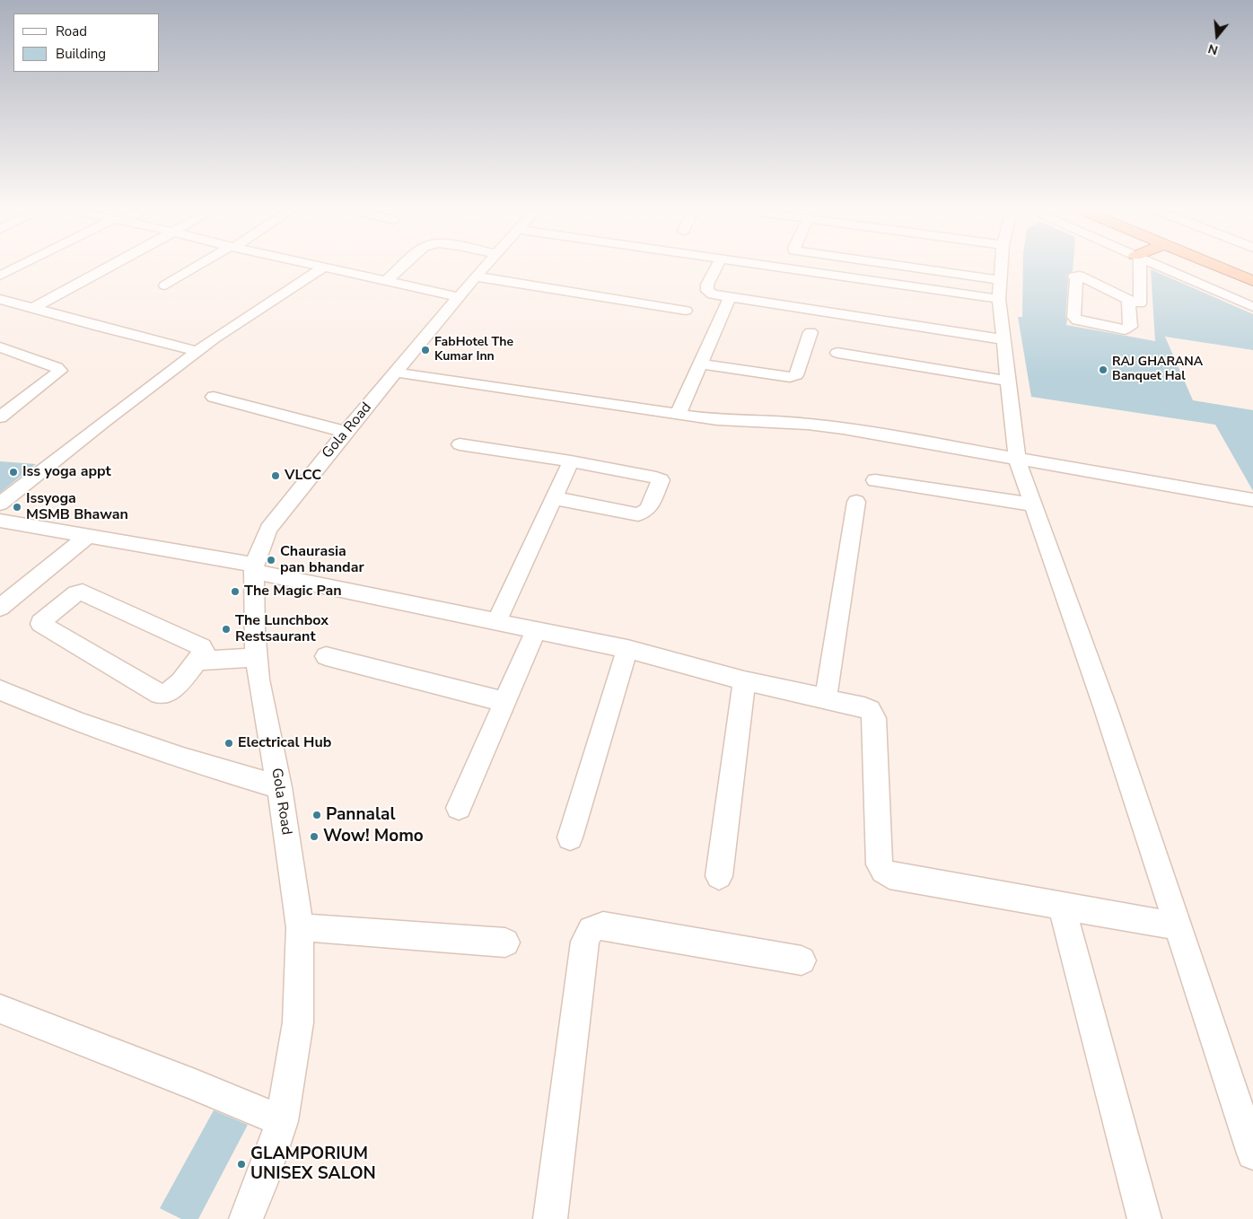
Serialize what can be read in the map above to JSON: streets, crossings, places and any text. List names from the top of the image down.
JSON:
{
  "streets": {
    "street": ["Gola Road"]
  },
  "places": [
    "FabHotel The Kumar Inn",
    "RAJ GHARANA Banquet Hal",
    "Iss yoga appt",
    "VLCC",
    "Issyoga MSMB Bhawan",
    "Chaurasia pan bhandar",
    "The Magic Pan",
    "The Lunchbox Restsaurant",
    "Electrical Hub",
    "Pannalal",
    "Wow! Momo",
    "GLAMPORIUM UNISEX SALON"
  ],
  "legend": ["Road", "Building"],
  "north": "bottom"
}
